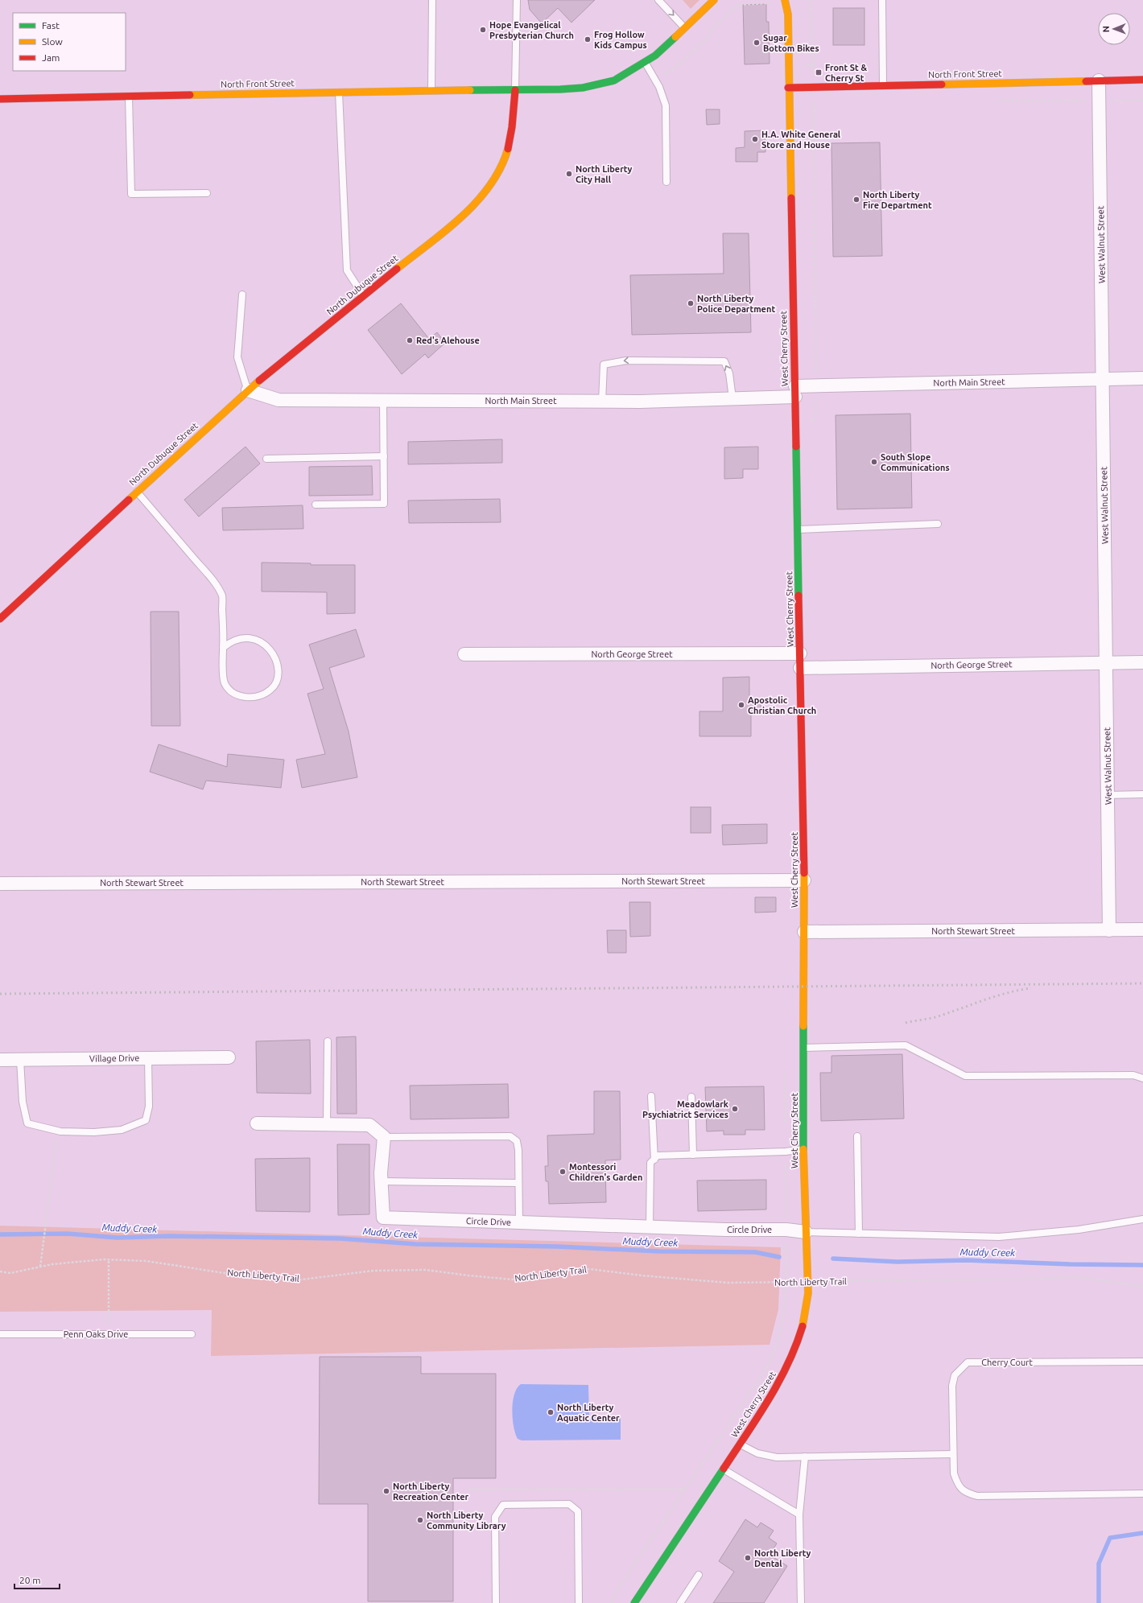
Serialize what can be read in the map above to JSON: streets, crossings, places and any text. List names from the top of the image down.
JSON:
{
  "streets": {
    "street": [
      "North Front Street",
      "West Walnut Street",
      "North Dubuque Street",
      "West Cherry Street",
      "North Main Street",
      "North George Street",
      "North Stewart Street",
      "Village Drive",
      "Circle Drive"
    ],
    "lane": ["Penn Oaks Drive", "Cherry Court"],
    "path": ["North Liberty Trail"]
  },
  "crossings": [
    ["North Front Street", "West Walnut Street"],
    ["North Front Street", "North Dubuque Street"],
    ["North Front Street", "West Cherry Street"],
    ["West Walnut Street", "North Main Street"],
    ["West Walnut Street", "North George Street"],
    ["West Walnut Street", "North Stewart Street"],
    ["North Dubuque Street", "North Main Street"],
    ["West Cherry Street", "North Main Street"],
    ["West Cherry Street", "North George Street"],
    ["West Cherry Street", "North Stewart Street"],
    ["West Cherry Street", "Circle Drive"],
    ["West Cherry Street", "North Liberty Trail"]
  ],
  "water": ["Muddy Creek"],
  "places": {
    "other": [
      "Hope Evangelical Presbyterian Church",
      "Frog Hollow Kids Campus",
      "Sugar Bottom Bikes",
      "H.A. White General Store and House",
      "North Liberty City Hall",
      "North Liberty Fire Department",
      "North Liberty Police Department",
      "Red's Alehouse",
      "South Slope Communications",
      "Apostolic Christian Church",
      "Meadowlark Psychiatrict Services",
      "Montessori Children's Garden",
      "North Liberty Aquatic Center",
      "North Liberty Recreation Center",
      "North Liberty Community Library",
      "North Liberty Dental"
    ],
    "transit": ["Front St & Cherry St"]
  },
  "legend": ["Fast", "Slow", "Jam"],
  "scale_bar": "20 m",
  "north": "left"
}
